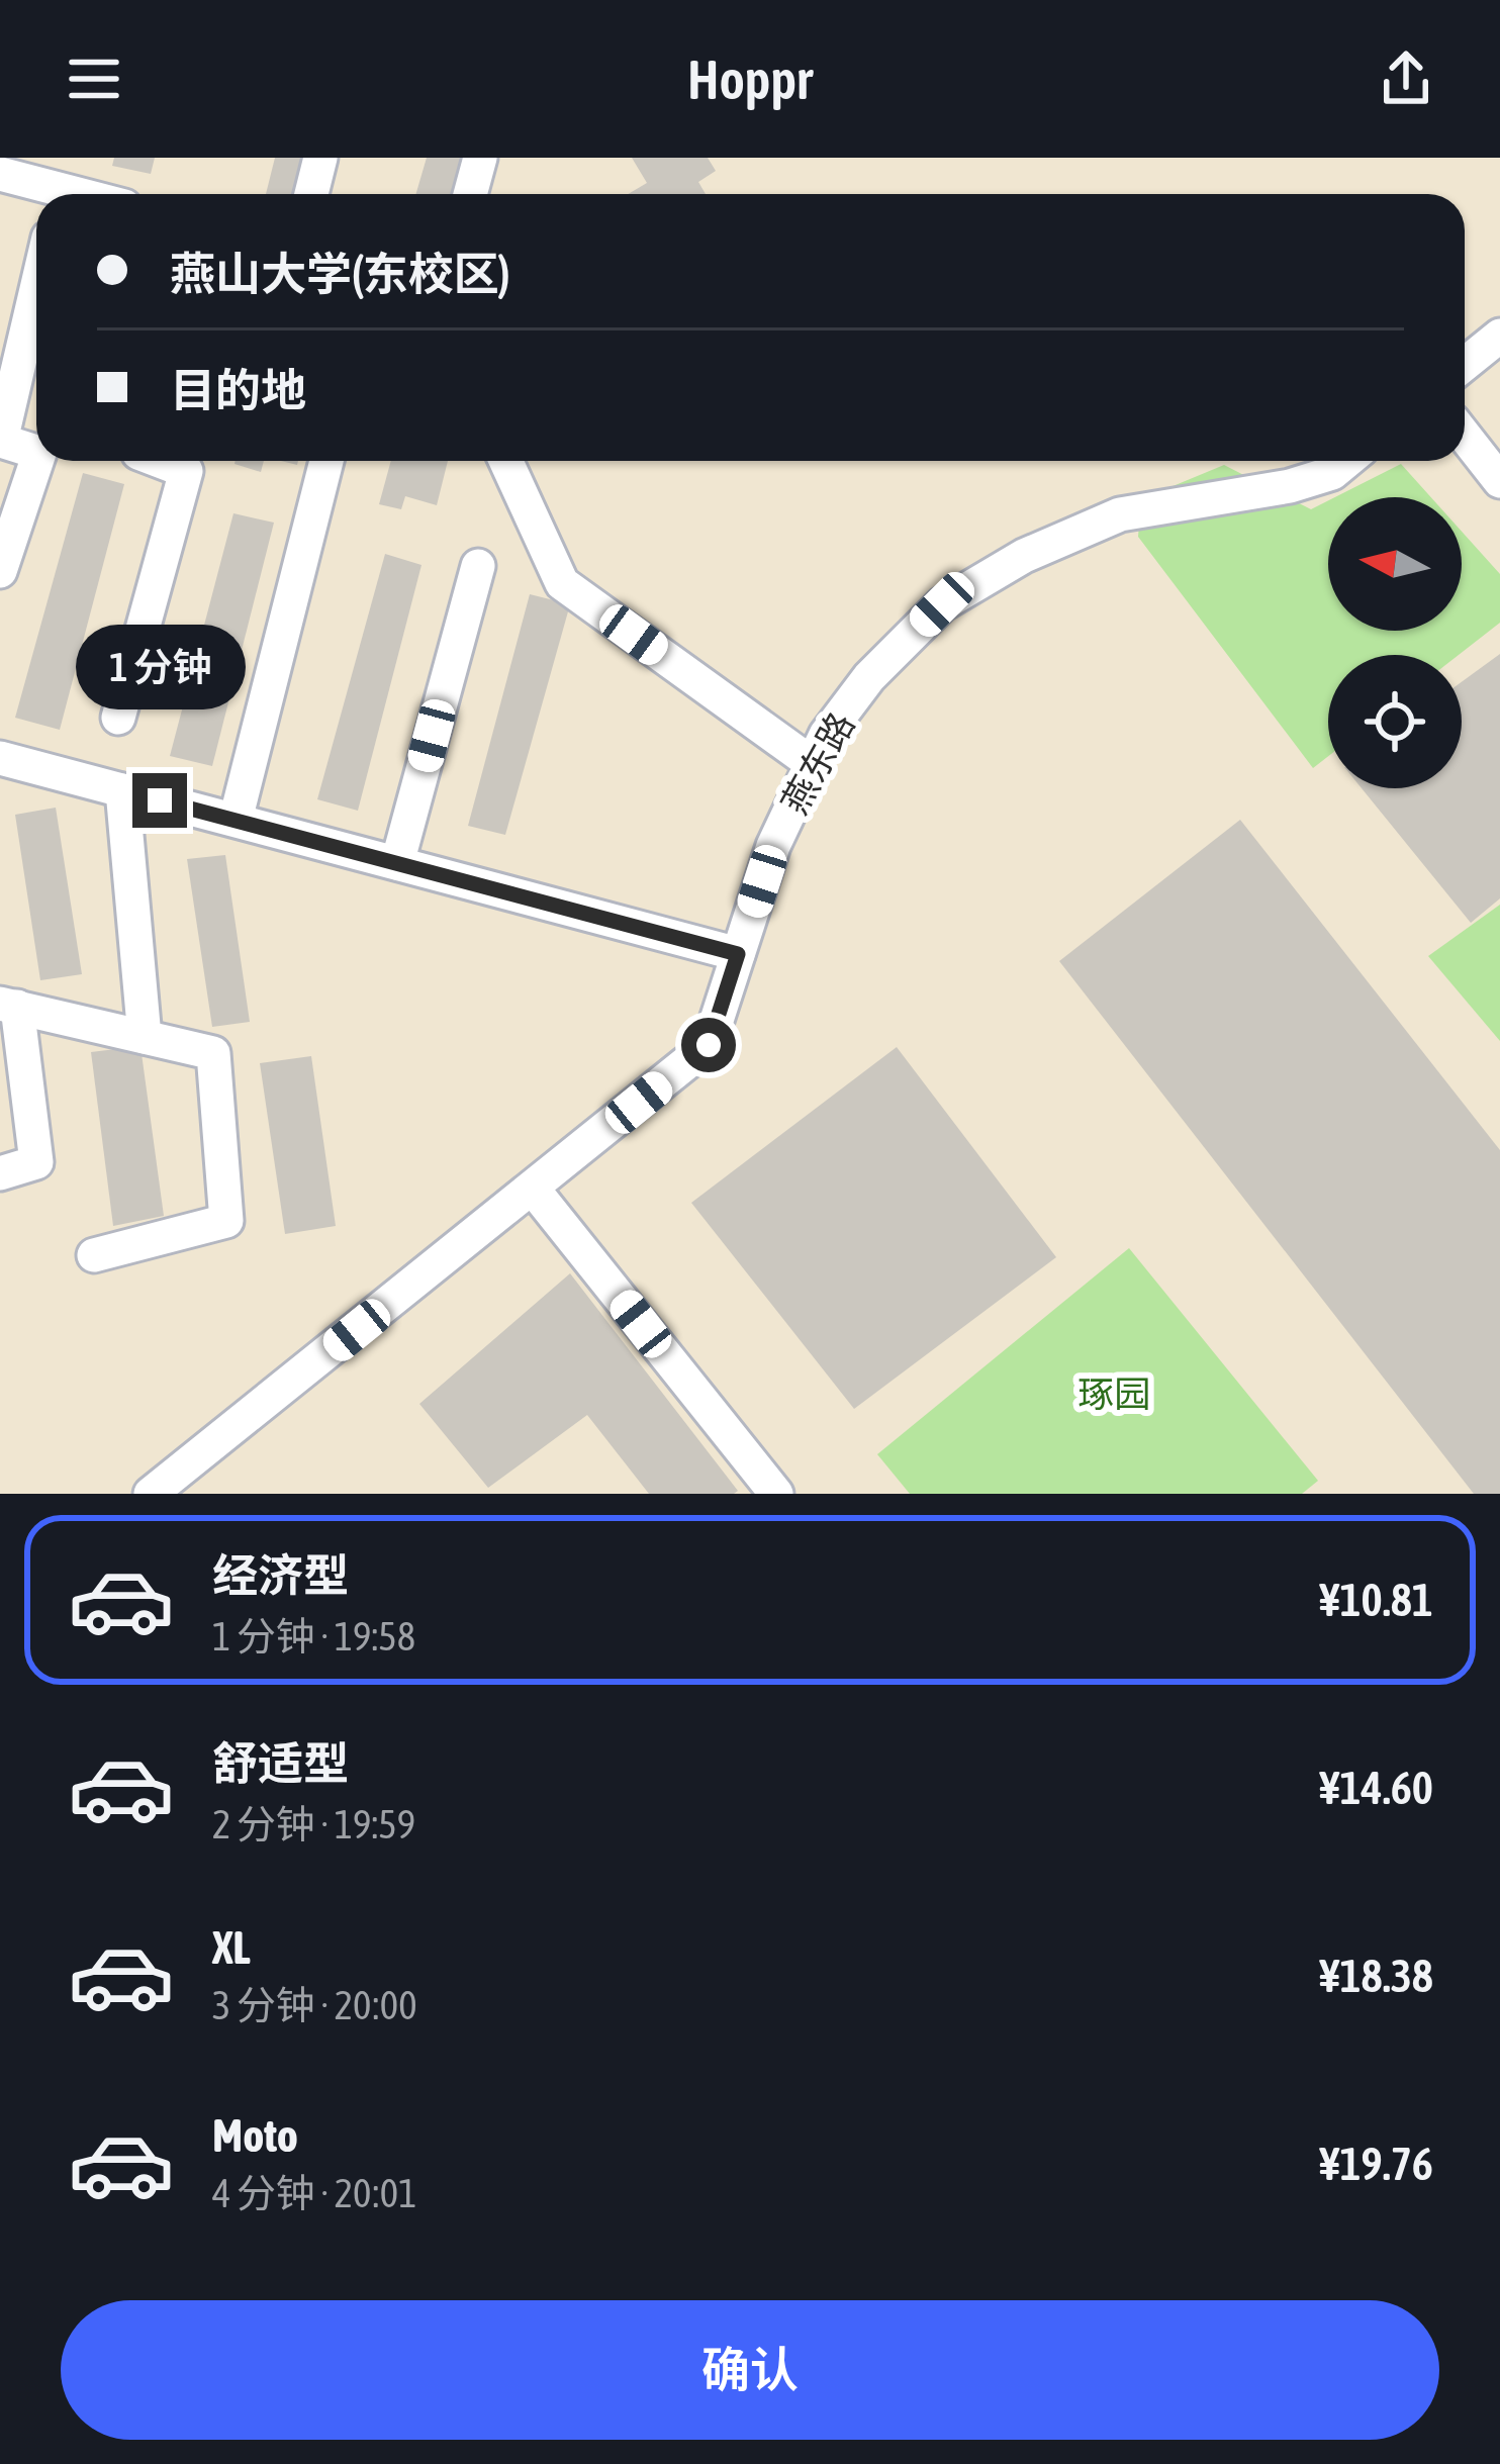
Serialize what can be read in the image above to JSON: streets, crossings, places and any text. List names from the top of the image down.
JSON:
{
  "streets": {
    "street": ["燕东路"]
  },
  "parks": ["琢园"],
  "north": "left",
  "page": {
    "header": "Hoppr",
    "banner": ["燕山大学(东校区)", "目的地"],
    "bubble": "1 分钟",
    "list": [
      {
        "name": "经济型",
        "note": "1 分钟 · 19:58",
        "value": "¥10.81"
      },
      {
        "name": "舒适型",
        "note": "2 分钟 · 19:59",
        "value": "¥14.60"
      },
      {
        "name": "XL",
        "note": "3 分钟 · 20:00",
        "value": "¥18.38"
      },
      {
        "name": "Moto",
        "note": "4 分钟 · 20:01",
        "value": "¥19.76"
      }
    ],
    "buttons": "确认"
  }
}
